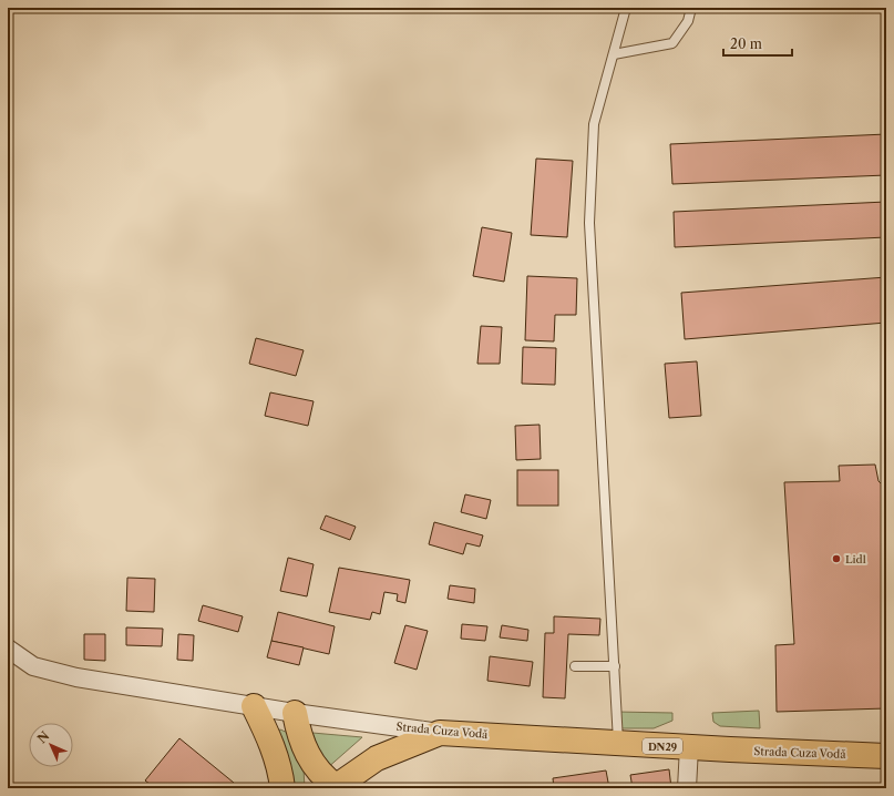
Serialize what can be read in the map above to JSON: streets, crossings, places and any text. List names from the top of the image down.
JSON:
{
  "streets": {
    "main road": ["Strada Cuza Vodă", "DN29"]
  },
  "crossings": [
    ["Strada Cuza Vodă", "DN29"]
  ],
  "places": ["Lidl"],
  "scale_bar": "20 m",
  "north": "top left"
}
